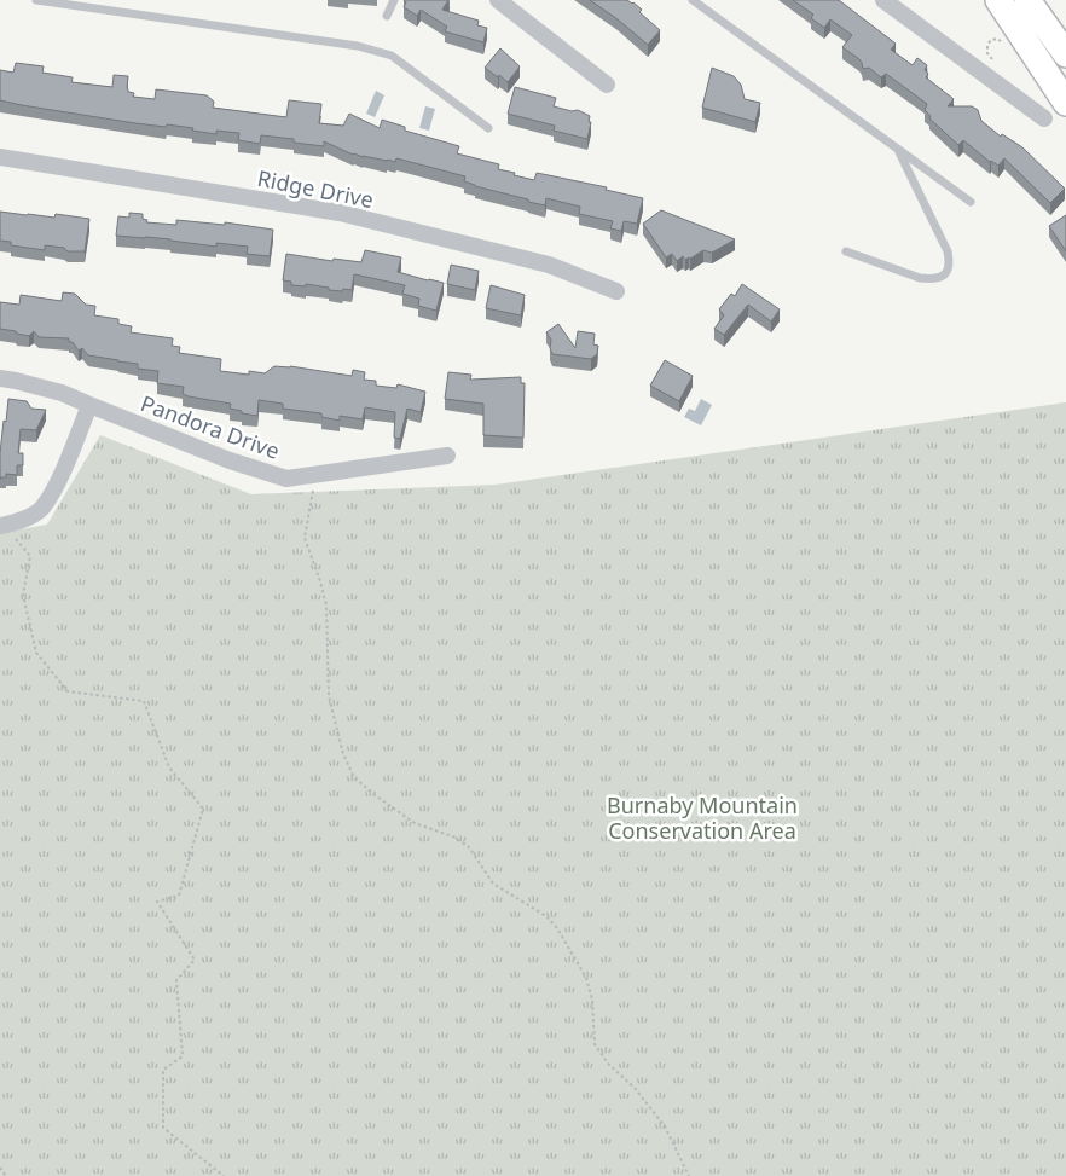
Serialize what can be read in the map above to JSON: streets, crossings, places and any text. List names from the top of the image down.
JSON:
{
  "streets": {
    "street": ["Ridge Drive", "Pandora Drive"]
  },
  "parks": ["Burnaby Mountain Conservation Area"]
}
